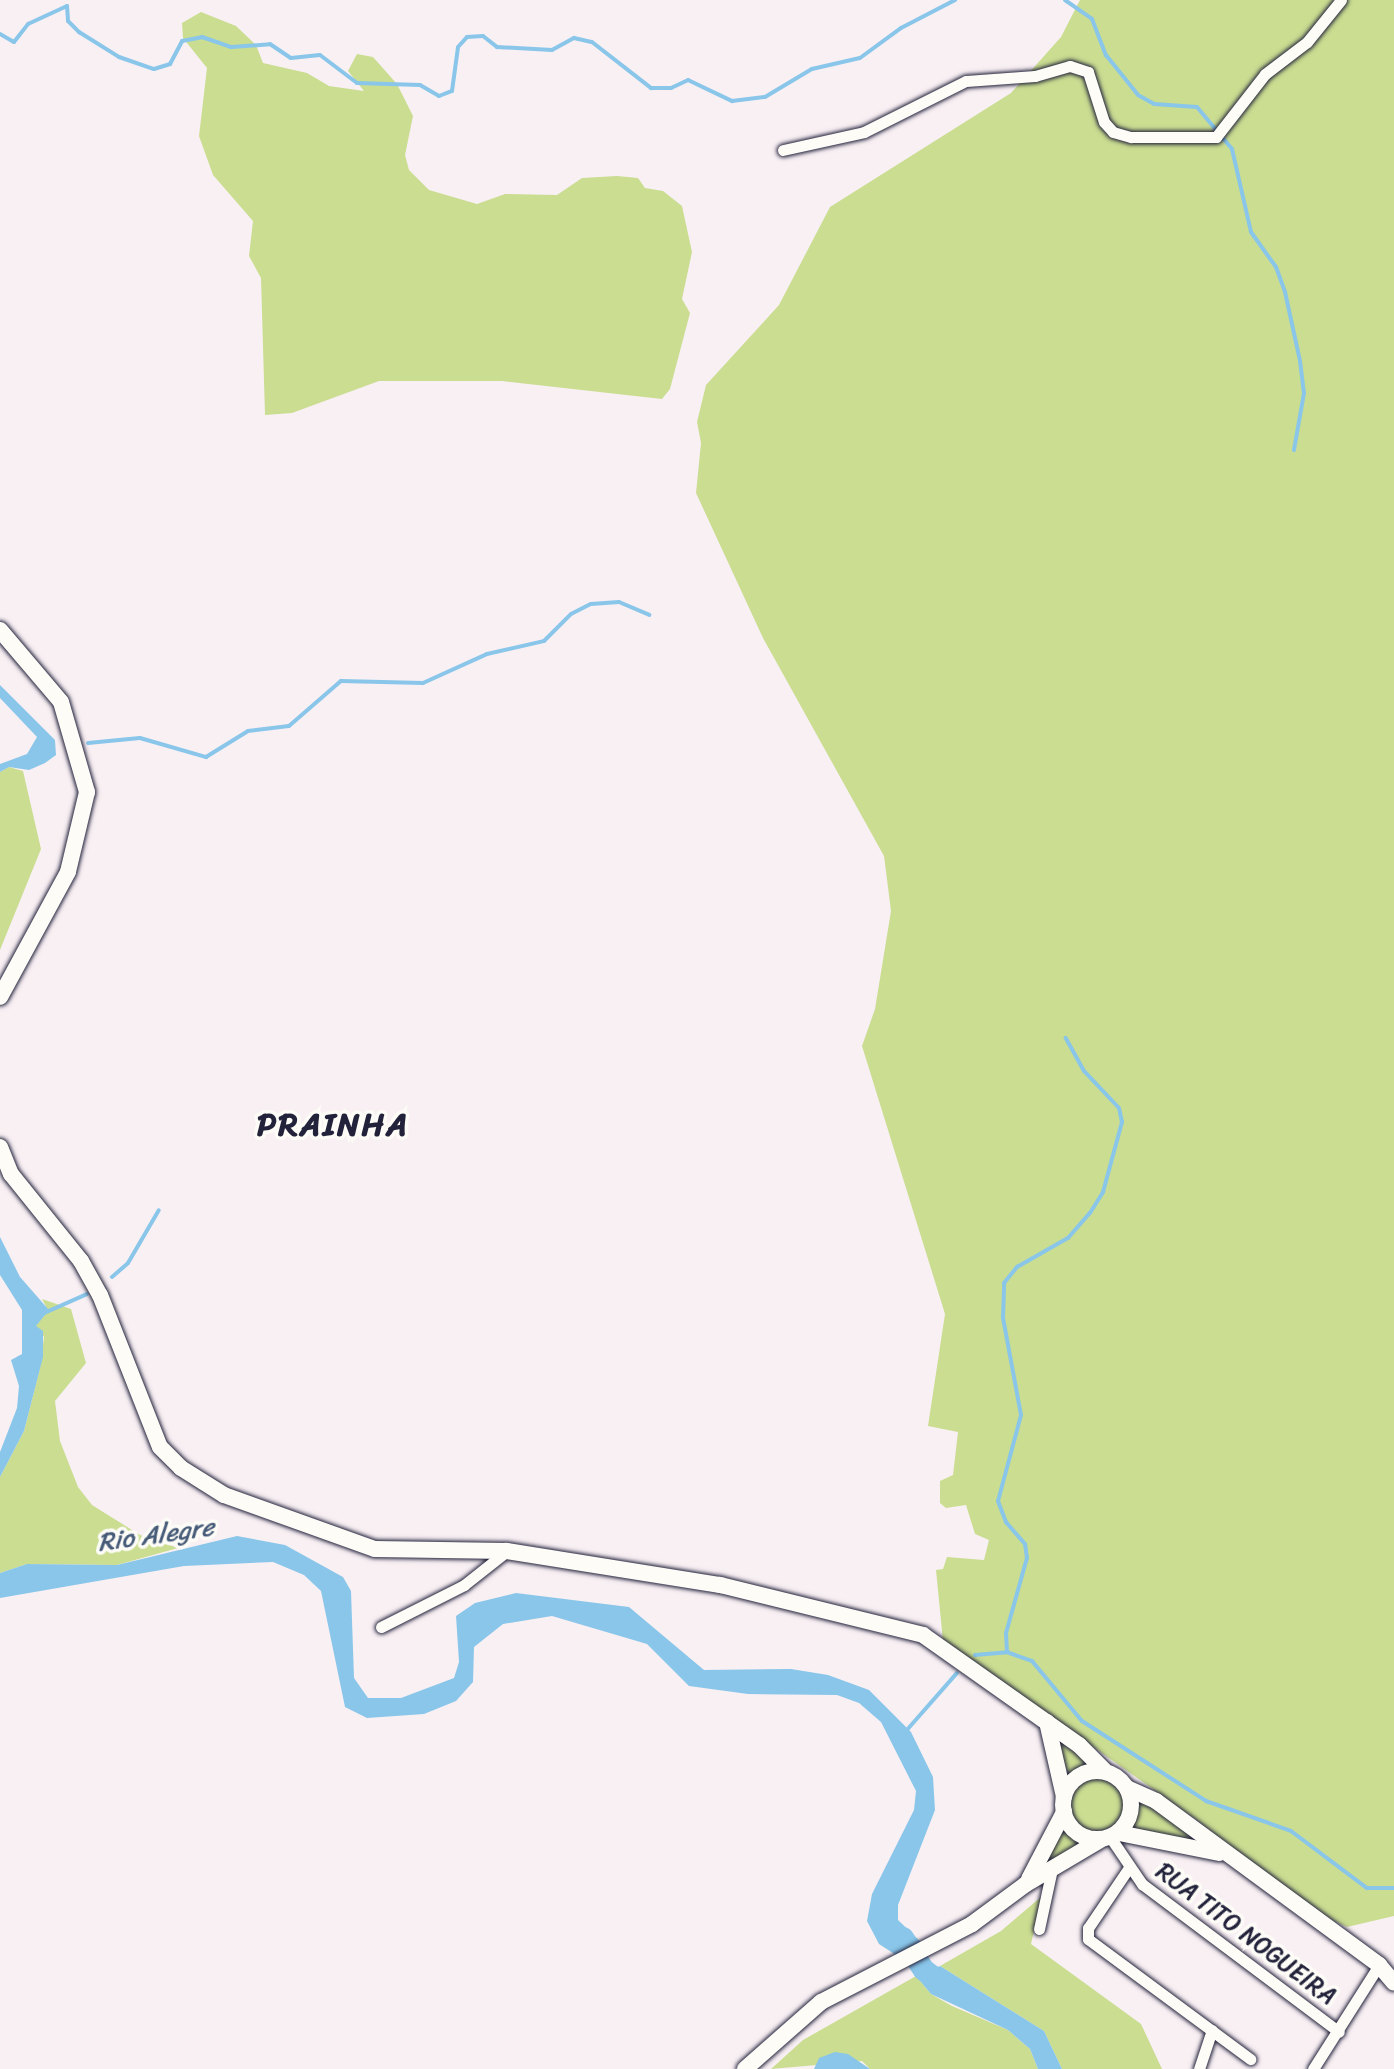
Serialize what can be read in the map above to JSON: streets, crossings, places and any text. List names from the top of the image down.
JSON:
{
  "streets": {
    "street": ["RUA TITO NOGUEIRA"]
  },
  "districts": ["PRAINHA"],
  "water": ["Rio Alegre"]
}
